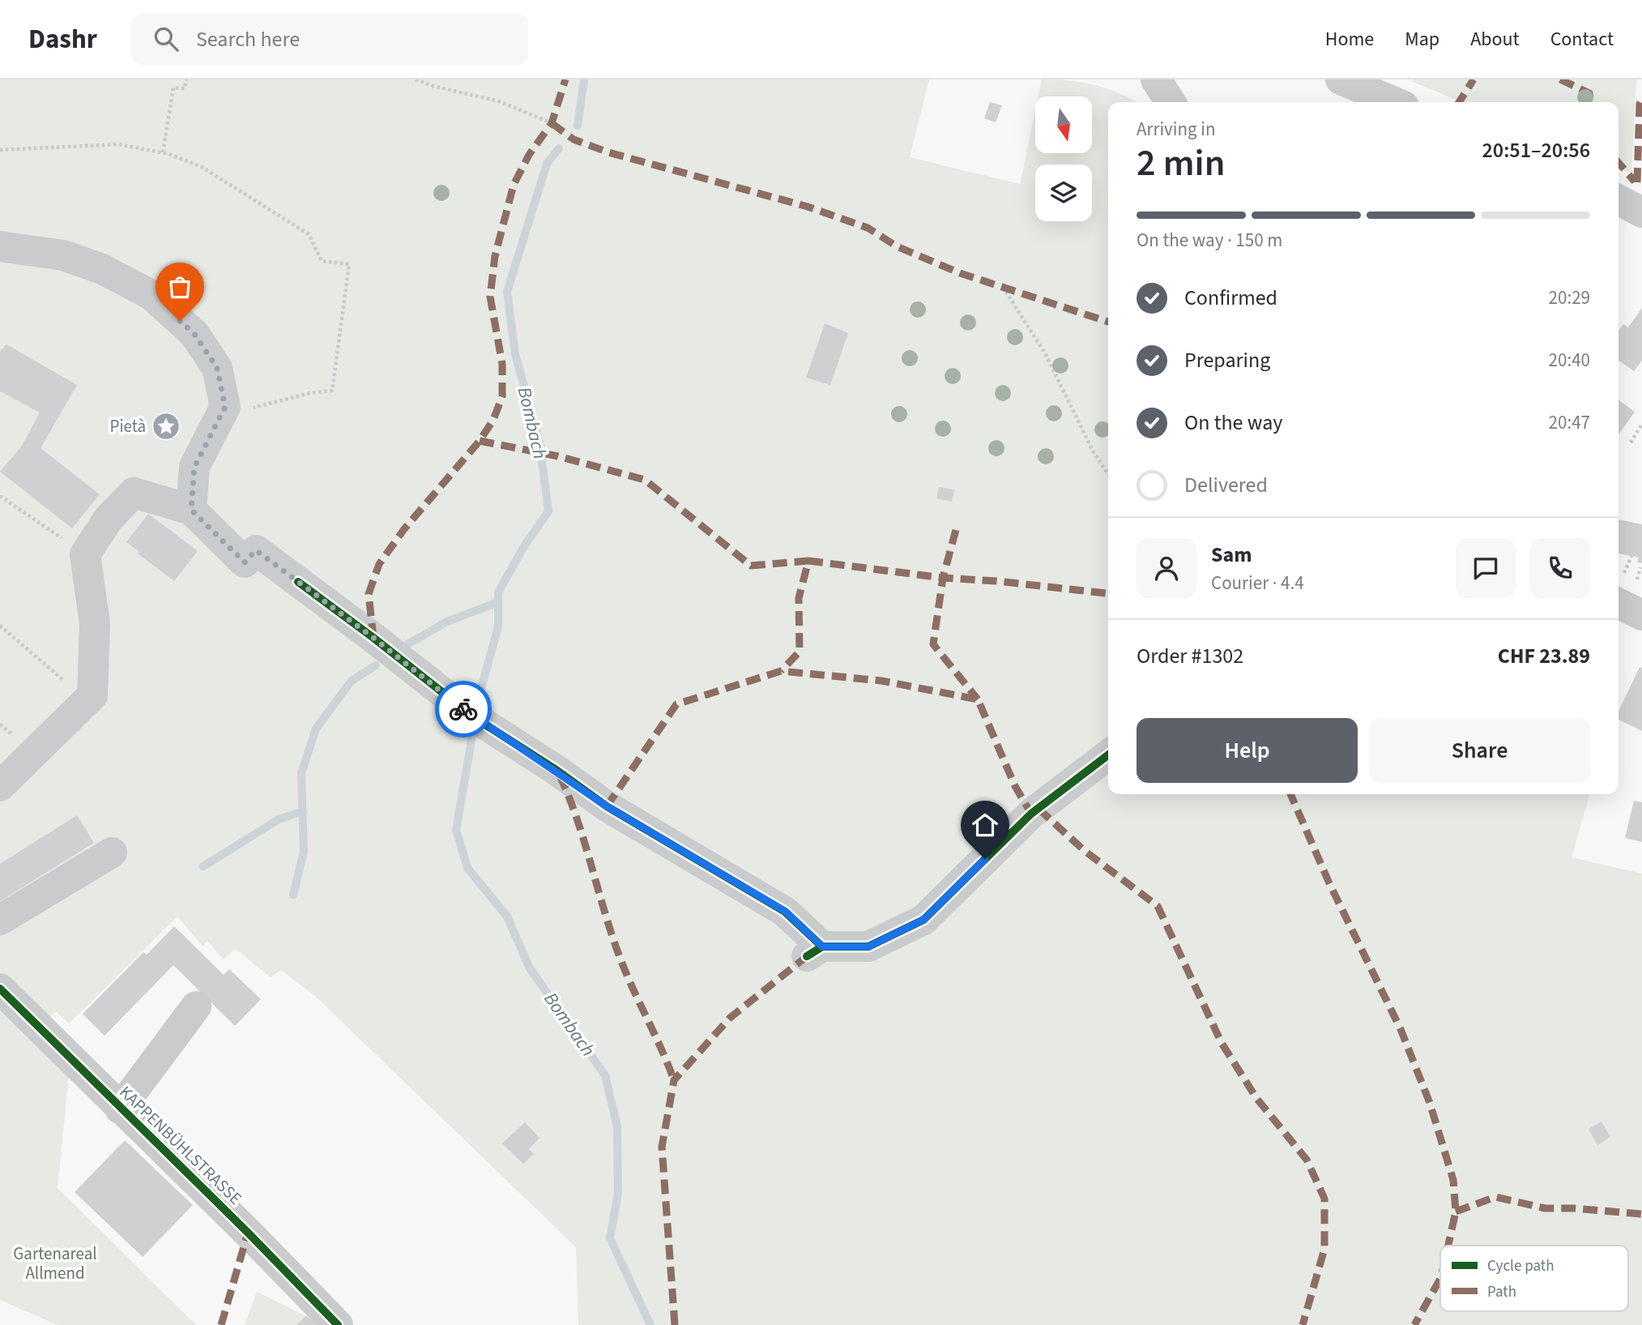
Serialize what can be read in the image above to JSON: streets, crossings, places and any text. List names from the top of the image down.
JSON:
{
  "streets": {
    "street": ["KAPPENBÜHLSTRASSE"]
  },
  "water": ["Bombach"],
  "parks": ["Gartenareal Allmend"],
  "places": {
    "place": ["Pietà"]
  },
  "legend": ["Cycle path", "Path"],
  "north": "bottom",
  "page": {
    "header": "Dashr",
    "search": "Search here",
    "nav": [
      "Home",
      "Map",
      "About",
      "Contact"
    ],
    "heading": ["2 min", "Arriving in", "20:51–20:56"],
    "panel": [
      "Sam",
      "Courier · 4.4",
      "Order #1302",
      "CHF 23.89"
    ],
    "bar": "On the way · 150 m",
    "list": [
      ["Confirmed", "20:29"],
      ["Preparing", "20:40"],
      ["On the way", "20:47"],
      "Delivered"
    ],
    "buttons": ["Help", "Share"]
  }
}
